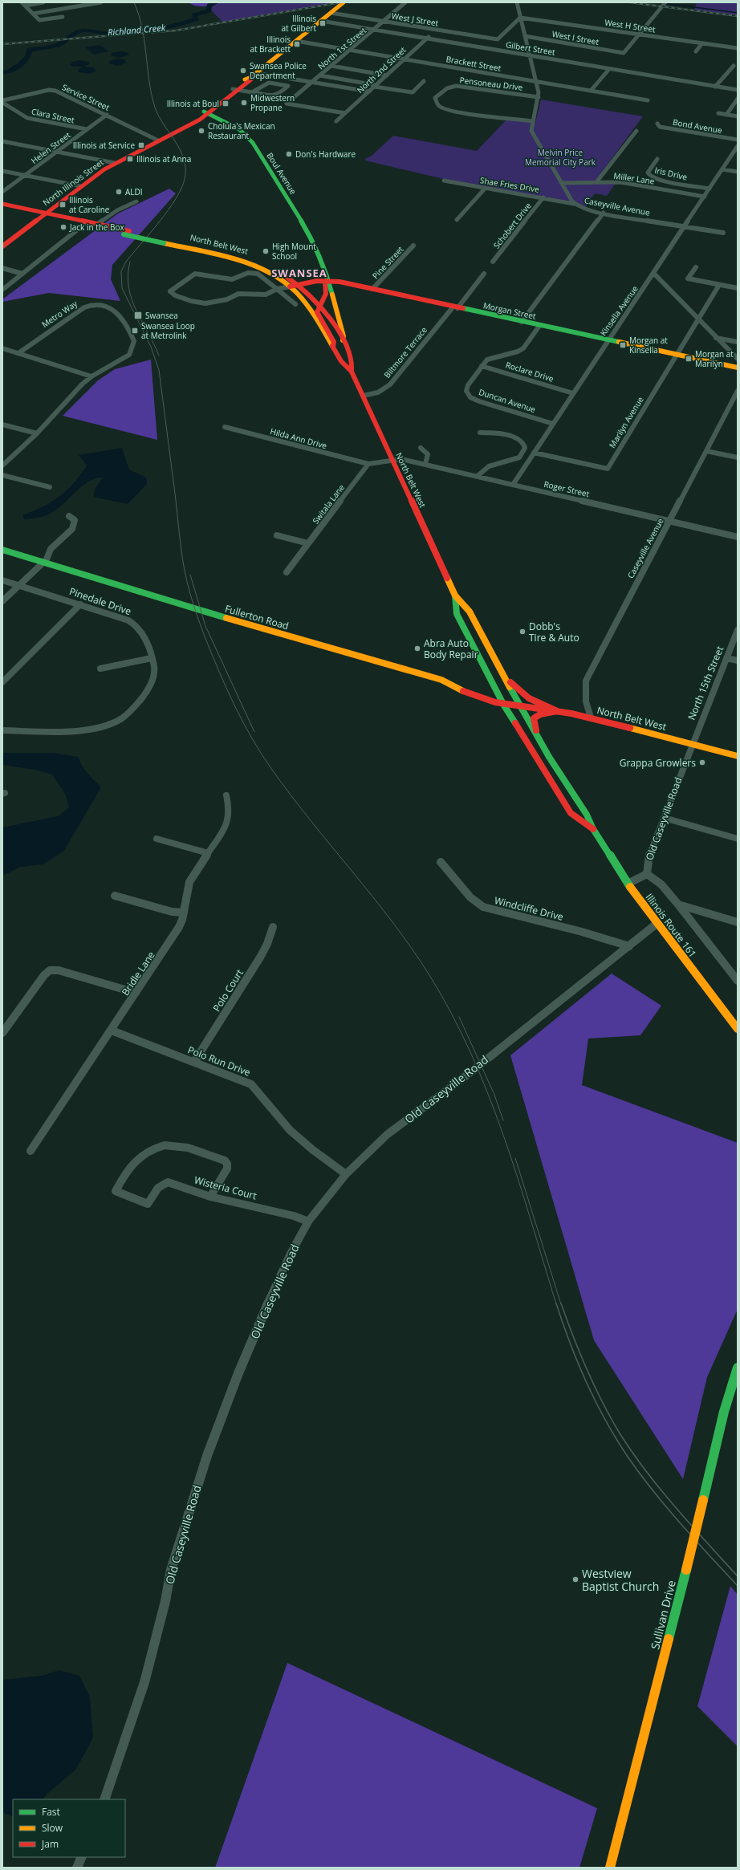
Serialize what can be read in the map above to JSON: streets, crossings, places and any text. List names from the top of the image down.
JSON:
{
  "streets": {
    "main road": [
      "Boul Avenue",
      "North Illinois Street",
      "North Belt West",
      "Morgan Street",
      "Fullerton Road",
      "Illinois Route 161",
      "Sullivan Drive"
    ],
    "street": [
      "West J Street",
      "West H Street",
      "West I Street",
      "North 1st Street",
      "Gilbert Street",
      "Brackett Street",
      "North 2nd Street",
      "Pensoneau Drive",
      "Service Street",
      "Clara Street",
      "Bond Avenue",
      "Helen Street",
      "Iris Drive",
      "Miller Lane",
      "Shae Fries Drive",
      "Caseyville Avenue",
      "Schobert Drive",
      "Pine Street",
      "Kinsella Avenue",
      "Metro Way",
      "Biltmore Terrace",
      "Roclare Drive",
      "Duncan Avenue",
      "Marilyn Avenue",
      "Hilda Ann Drive",
      "Roger Street",
      "Switala Lane",
      "Pinedale Drive",
      "North 15th Street",
      "Old Caseyville Road",
      "Windcliffe Drive",
      "Bridle Lane",
      "Polo Court",
      "Polo Run Drive",
      "Wisteria Court"
    ]
  },
  "crossings": [
    ["West J Street", "West H Street"],
    ["West J Street", "North 1st Street"],
    ["West J Street", "North 2nd Street"],
    ["West J Street", "North Illinois Street"],
    ["West J Street", "Caseyville Avenue"],
    ["West H Street", "West I Street"],
    ["West H Street", "Caseyville Avenue"],
    ["West I Street", "Caseyville Avenue"],
    ["North 1st Street", "Gilbert Street"],
    ["North 1st Street", "Brackett Street"],
    ["North 1st Street", "North 2nd Street"],
    ["Gilbert Street", "North 2nd Street"],
    ["Gilbert Street", "North Illinois Street"],
    ["Gilbert Street", "Caseyville Avenue"],
    ["Brackett Street", "North 2nd Street"],
    ["Brackett Street", "North Illinois Street"],
    ["Brackett Street", "Caseyville Avenue"],
    ["Pensoneau Drive", "Caseyville Avenue"],
    ["Service Street", "Clara Street"],
    ["Service Street", "Helen Street"],
    ["Service Street", "North Illinois Street"],
    ["Clara Street", "Helen Street"],
    ["Boul Avenue", "North Illinois Street"],
    ["Boul Avenue", "North Belt West"],
    ["Boul Avenue", "Morgan Street"],
    ["Iris Drive", "Kinsella Avenue"],
    ["Miller Lane", "Caseyville Avenue"],
    ["Miller Lane", "Kinsella Avenue"],
    ["North Illinois Street", "North Belt West"],
    ["Shae Fries Drive", "Caseyville Avenue"],
    ["Shae Fries Drive", "Schobert Drive"],
    ["Caseyville Avenue", "North Belt West"],
    ["Caseyville Avenue", "Kinsella Avenue"],
    ["Caseyville Avenue", "Roger Street"],
    ["North Belt West", "Biltmore Terrace"],
    ["North Belt West", "Roger Street"],
    ["North Belt West", "Fullerton Road"],
    ["North Belt West", "North 15th Street"],
    ["North Belt West", "Old Caseyville Road"],
    ["North Belt West", "Illinois Route 161"],
    ["Pine Street", "Morgan Street"],
    ["Morgan Street", "Kinsella Avenue"],
    ["Morgan Street", "Biltmore Terrace"],
    ["Morgan Street", "Duncan Avenue"],
    ["Morgan Street", "Marilyn Avenue"],
    ["Kinsella Avenue", "Roclare Drive"],
    ["Kinsella Avenue", "Duncan Avenue"],
    ["Kinsella Avenue", "Marilyn Avenue"],
    ["Kinsella Avenue", "Roger Street"],
    ["Roclare Drive", "Duncan Avenue"],
    ["Hilda Ann Drive", "Switala Lane"],
    ["Fullerton Road", "Illinois Route 161"],
    ["North 15th Street", "Old Caseyville Road"],
    ["Old Caseyville Road", "Windcliffe Drive"],
    ["Old Caseyville Road", "Illinois Route 161"],
    ["Old Caseyville Road", "Polo Run Drive"],
    ["Old Caseyville Road", "Wisteria Court"],
    ["Bridle Lane", "Polo Run Drive"],
    ["Polo Court", "Polo Run Drive"]
  ],
  "districts": ["SWANSEA"],
  "water": ["Richland Creek"],
  "parks": ["Melvin Price Memorial City Park"],
  "places": {
    "transit": [
      "Illinois at Gilbert",
      "Illinois at Brackett",
      "Illinois at Boul",
      "Illinois at Service",
      "Illinois at Anna",
      "Illinois at Caroline",
      "Swansea",
      "Swansea Loop at Metrolink",
      "Morgan at Kinsella",
      "Morgan at Marilyn"
    ],
    "other": [
      "Swansea Police Department",
      "Midwestern Propane",
      "Cholula's Mexican Restaurant",
      "Don's Hardware",
      "ALDI",
      "Jack in the Box",
      "High Mount School",
      "Dobb's Tire & Auto",
      "Abra Auto Body Repair",
      "Grappa Growlers",
      "Westview Baptist Church"
    ]
  },
  "legend": ["Fast", "Slow", "Jam"]
}
